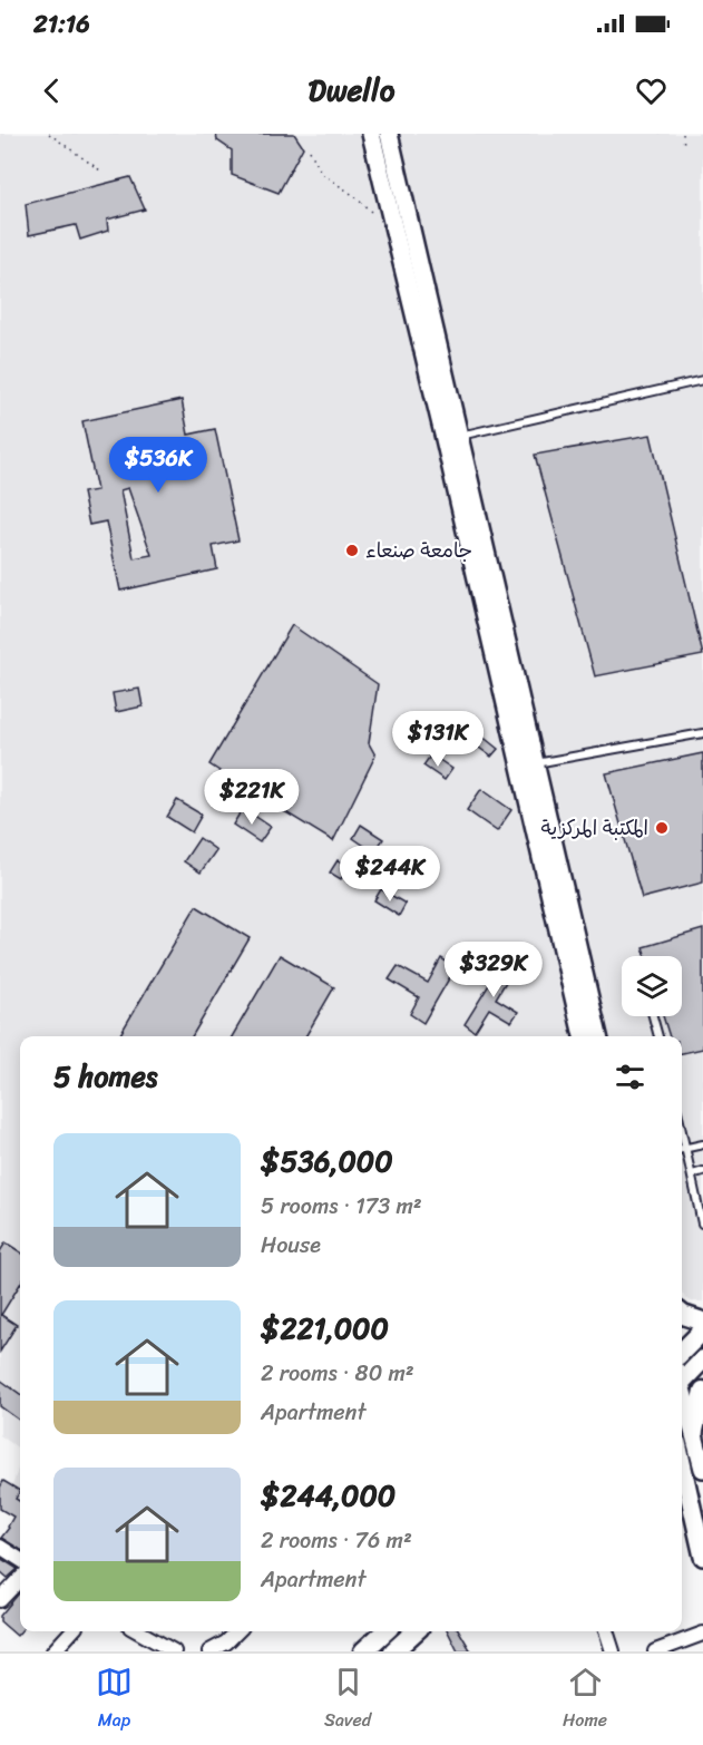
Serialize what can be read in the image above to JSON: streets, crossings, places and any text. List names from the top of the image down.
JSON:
{
  "places": ["جامعة صنعاء", "المكتبة المركزية"],
  "page": {
    "status": "21:16",
    "header": "Dwello",
    "price": [
      "$536K",
      "$131K",
      "$221K",
      "$244K",
      "$329K"
    ],
    "heading": "5 homes",
    "list": [
      {
        "name": "$536,000",
        "note": "5 rooms · 173 m² · House"
      },
      {
        "name": "$221,000",
        "note": "2 rooms · 80 m² · Apartment"
      },
      {
        "name": "$244,000",
        "note": "2 rooms · 76 m² · Apartment"
      }
    ],
    "tabs": ["Map", "Saved", "Home"]
  }
}
